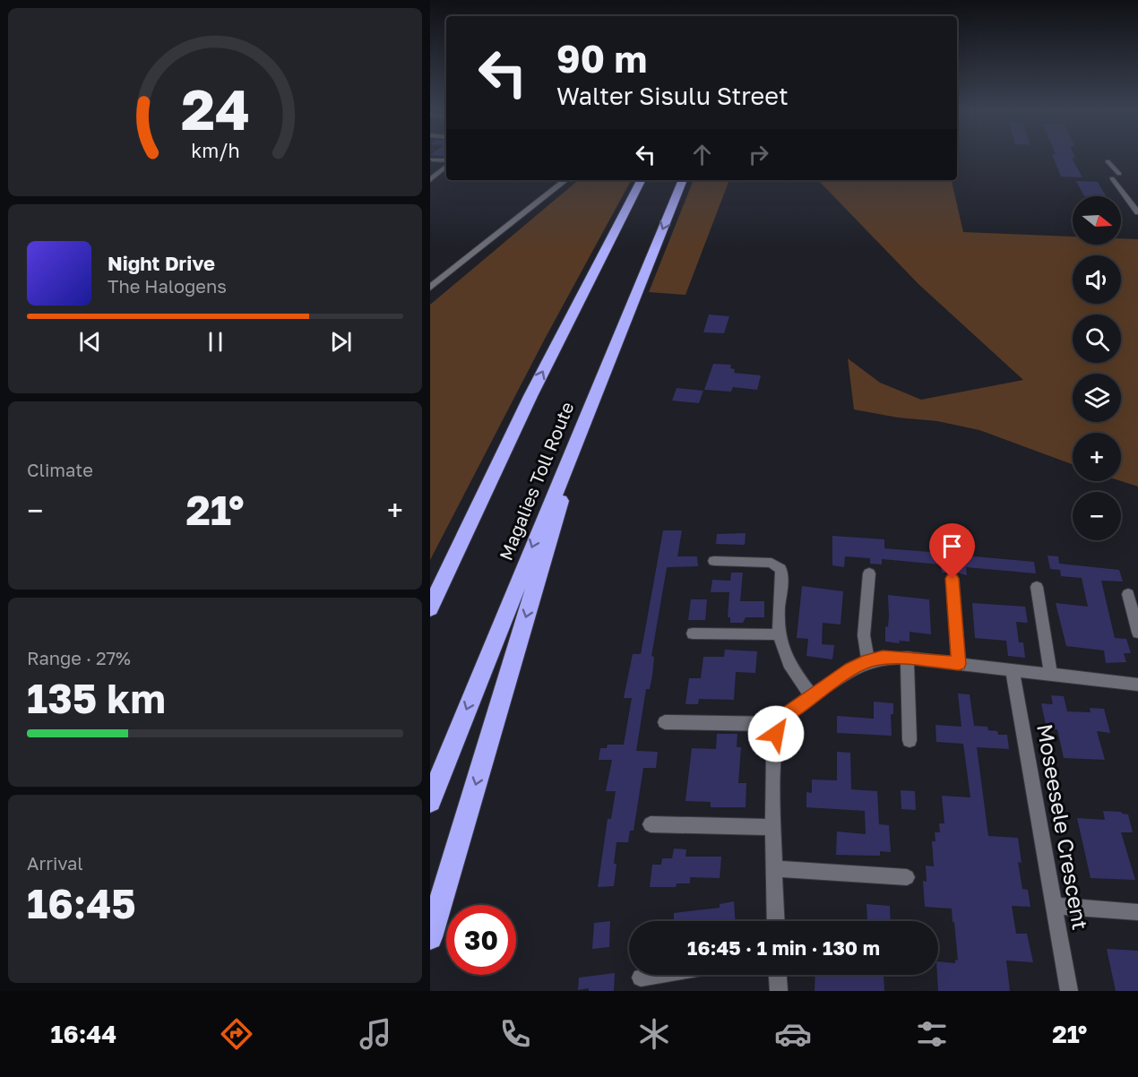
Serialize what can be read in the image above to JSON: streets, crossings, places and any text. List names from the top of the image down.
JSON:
{
  "streets": {
    "highway": ["Magalies Toll Route"],
    "street": ["Moseesele Crescent"]
  },
  "north": "right",
  "page": {
    "turn": ["90 m", "Walter Sisulu Street"],
    "map_buttons": ["+", "−"],
    "song": ["Night Drive", "The Halogens"],
    "tile": [
      "Climate",
      ["Range · 27%", "135 km"],
      ["Arrival", "16:45"]
    ],
    "heat": ["−", "21°", "+"],
    "limit": "30",
    "trip": "16:45 · 1 min · 130 m",
    "tabs": ["16:44", "21°"],
    "gauge": ["24", "km/h"]
  }
}
